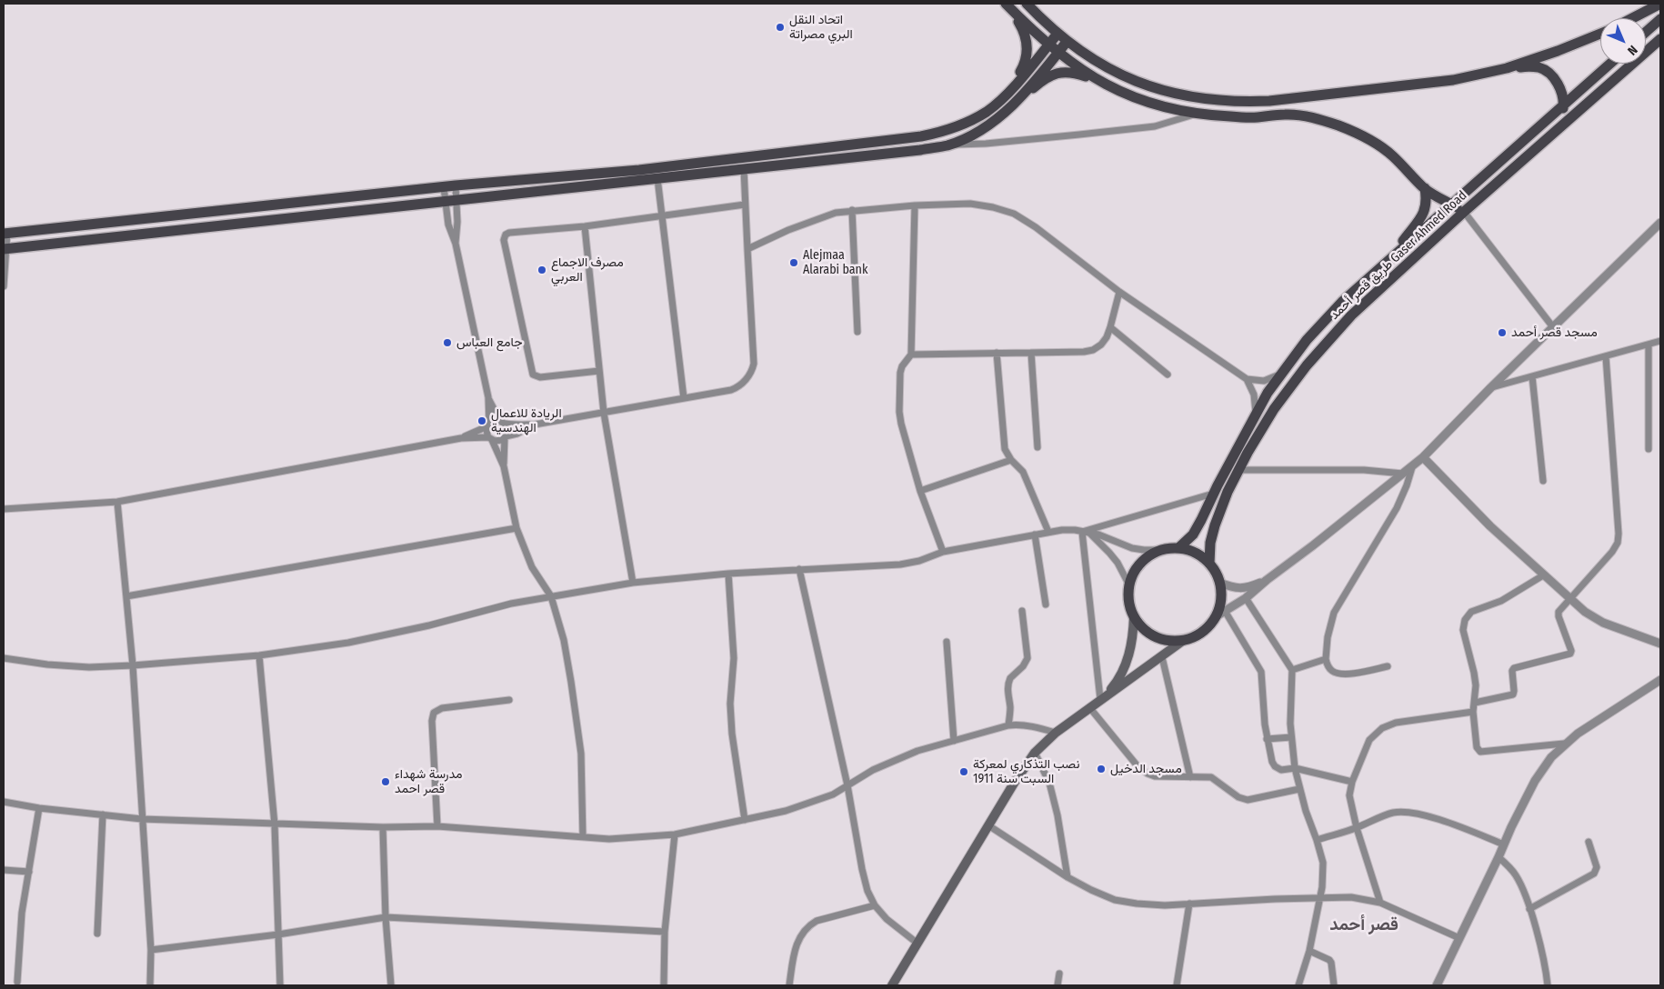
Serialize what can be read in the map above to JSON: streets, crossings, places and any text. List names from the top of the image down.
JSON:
{
  "streets": {
    "main road": ["طريق قصر أحمد Gaser Ahmed Road"]
  },
  "districts": ["قصر أحمد"],
  "places": [
    "اتحاد النقل البري مصراتة",
    "Alejmaa Alarabi bank",
    "مصرف الاجماع العربي",
    "مسجد قصر أحمد",
    "جامع العباس",
    "الريادة للاعمال الهندسية",
    "مسجد الدخيل",
    "نصب التذكاري لمعركة السبت سنة 1911",
    "مدرسة شهداء قصر احمد"
  ],
  "north": "bottom right"
}
